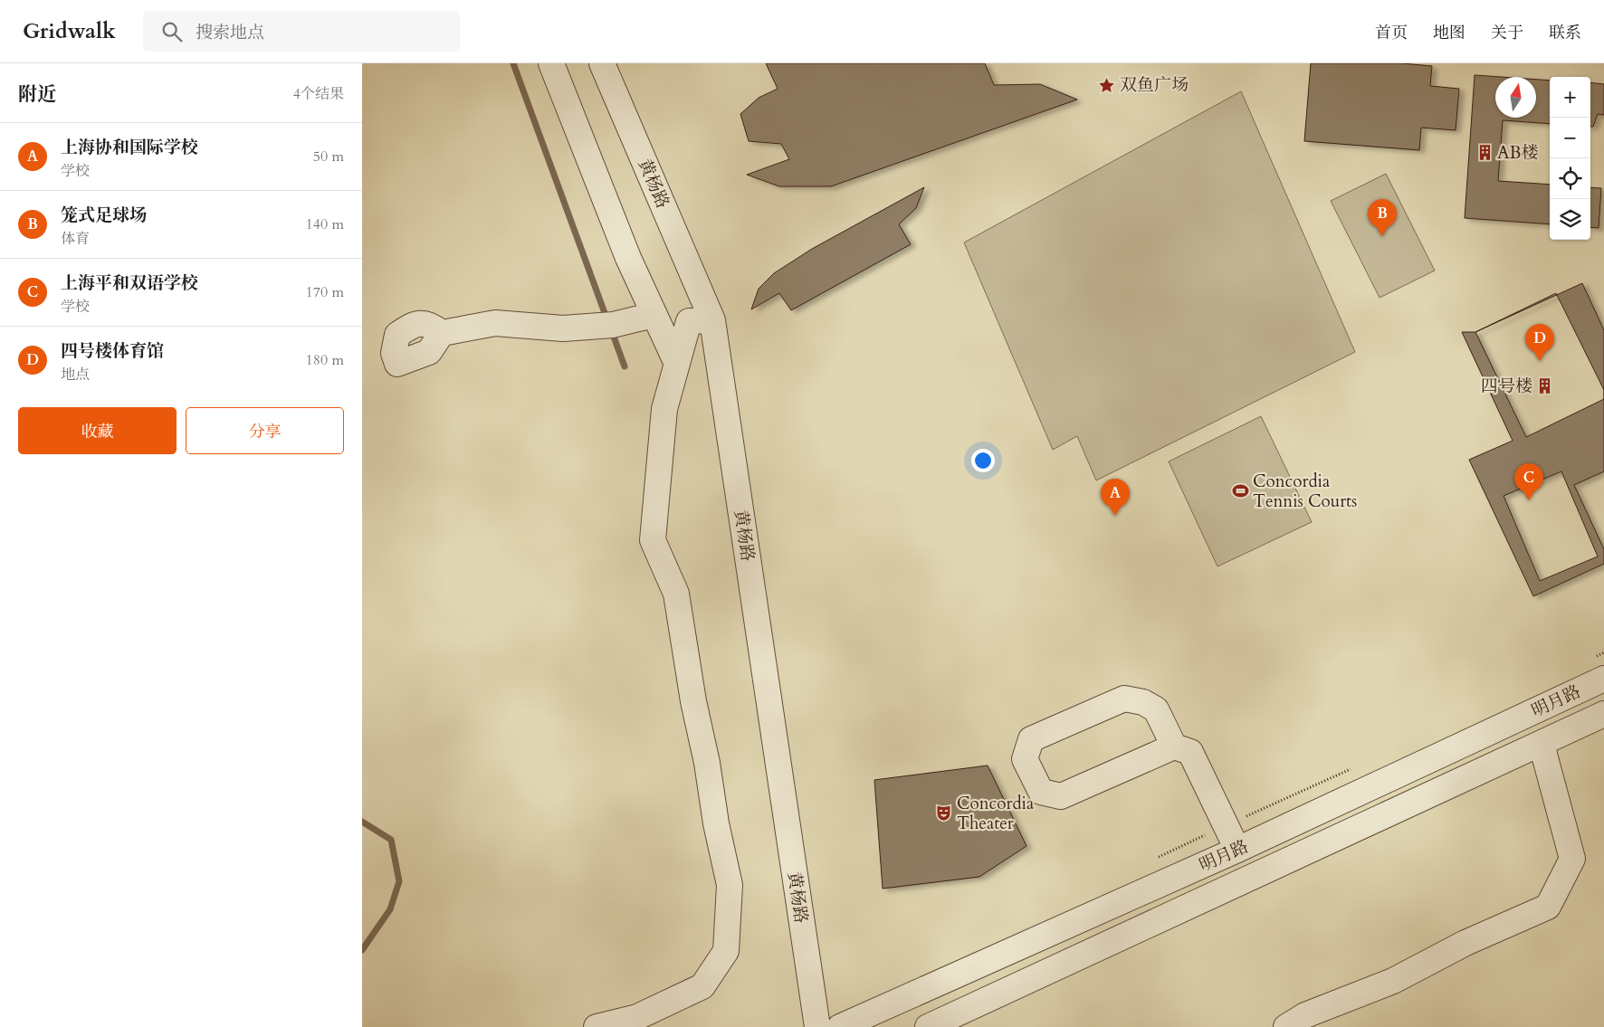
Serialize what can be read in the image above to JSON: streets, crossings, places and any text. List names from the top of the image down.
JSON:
{
  "streets": {
    "street": ["黄杨路", "明月路"]
  },
  "places": {
    "place": ["双鱼广场"],
    "building": ["AB楼", "四号楼"],
    "sports": ["Concordia Tennis Courts"],
    "theatre": ["Concordia Theater"]
  },
  "north": "top",
  "page": {
    "header": "Gridwalk",
    "search": "搜索地点",
    "nav": [
      "首页",
      "地图",
      "关于",
      "联系"
    ],
    "heading": ["附近", "4个结果"],
    "map_buttons": ["+", "−"],
    "list": [
      {
        "mark": "A",
        "name": "上海协和国际学校",
        "note": "学校",
        "value": "50 m"
      },
      {
        "mark": "B",
        "name": "笼式足球场",
        "note": "体育",
        "value": "140 m"
      },
      {
        "mark": "C",
        "name": "上海平和双语学校",
        "note": "学校",
        "value": "170 m"
      },
      {
        "mark": "D",
        "name": "四号楼体育馆",
        "note": "地点",
        "value": "180 m"
      }
    ],
    "pins": [
      "B",
      "D",
      "C",
      "A"
    ],
    "buttons": ["收藏", "分享"]
  }
}
